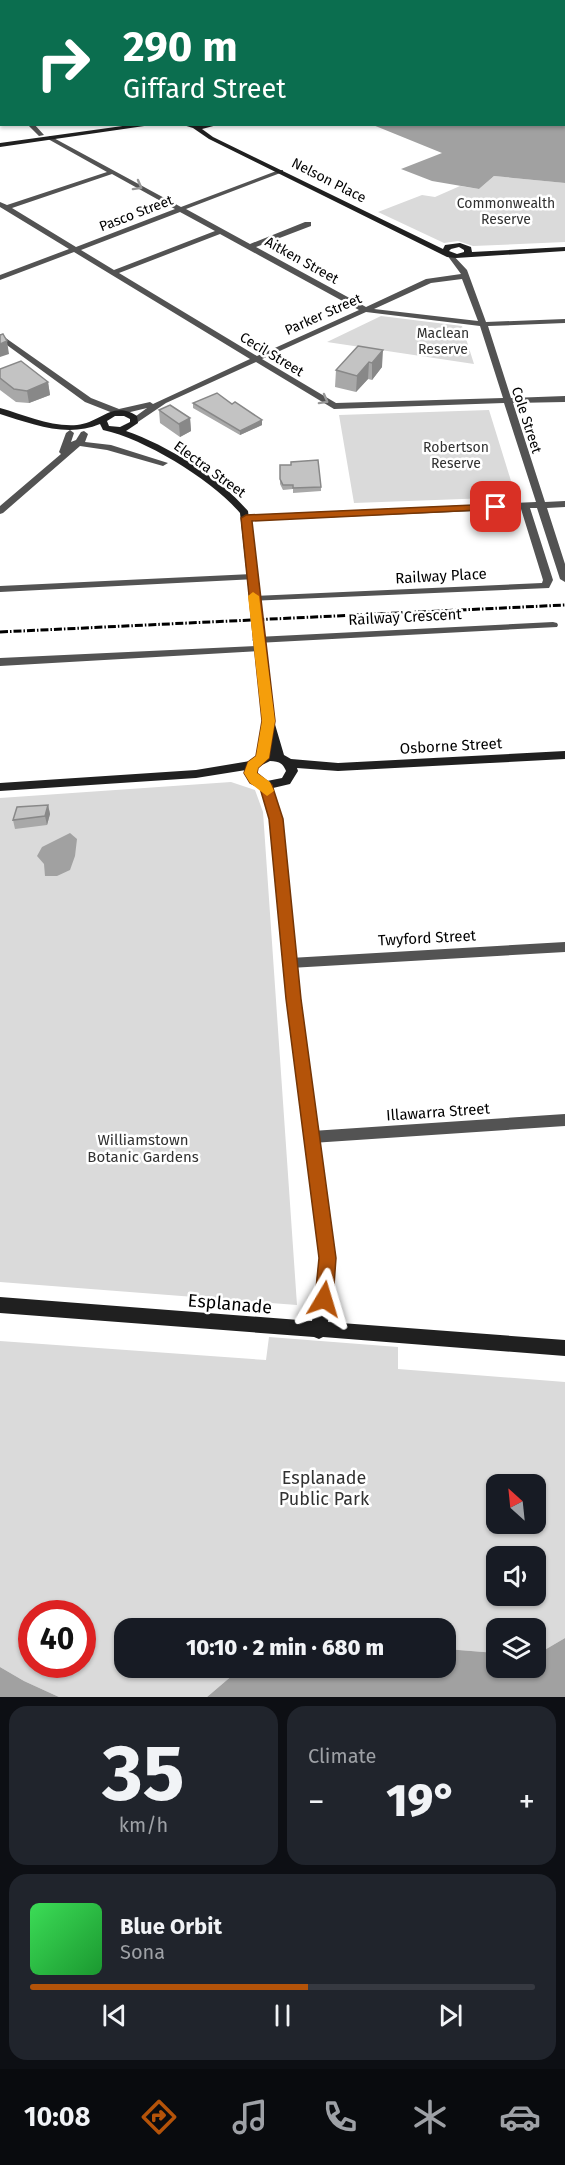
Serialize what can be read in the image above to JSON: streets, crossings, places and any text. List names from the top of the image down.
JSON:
{
  "streets": {
    "street": [
      "Nelson Place",
      "Pasco Street",
      "Aitken Street",
      "Parker Street",
      "Cecil Street",
      "Cole Street",
      "Electra Street",
      "Railway Place",
      "Railway Crescent",
      "Osborne Street",
      "Twyford Street",
      "Illawarra Street",
      "Esplanade"
    ]
  },
  "crossings": [
    ["Nelson Place", "Pasco Street"],
    ["Nelson Place", "Cole Street"],
    ["Pasco Street", "Aitken Street"],
    ["Pasco Street", "Cecil Street"],
    ["Aitken Street", "Parker Street"],
    ["Aitken Street", "Cole Street"],
    ["Parker Street", "Cecil Street"],
    ["Parker Street", "Cole Street"],
    ["Parker Street", "Electra Street"],
    ["Cecil Street", "Cole Street"]
  ],
  "parks": [
    "Commonwealth Reserve",
    "Maclean Reserve",
    "Robertson Reserve",
    "Williamstown Botanic Gardens",
    "Esplanade Public Park"
  ],
  "north": "top left",
  "page": {
    "turn": ["290 m", "Giffard Street"],
    "limit": "40",
    "trip": "10:10 · 2 min · 680 m",
    "tile": [
      ["35", "km/h"],
      "Climate"
    ],
    "heat": ["−", "19°", "+"],
    "song": ["Blue Orbit", "Sona"],
    "tabs": "10:08"
  }
}
